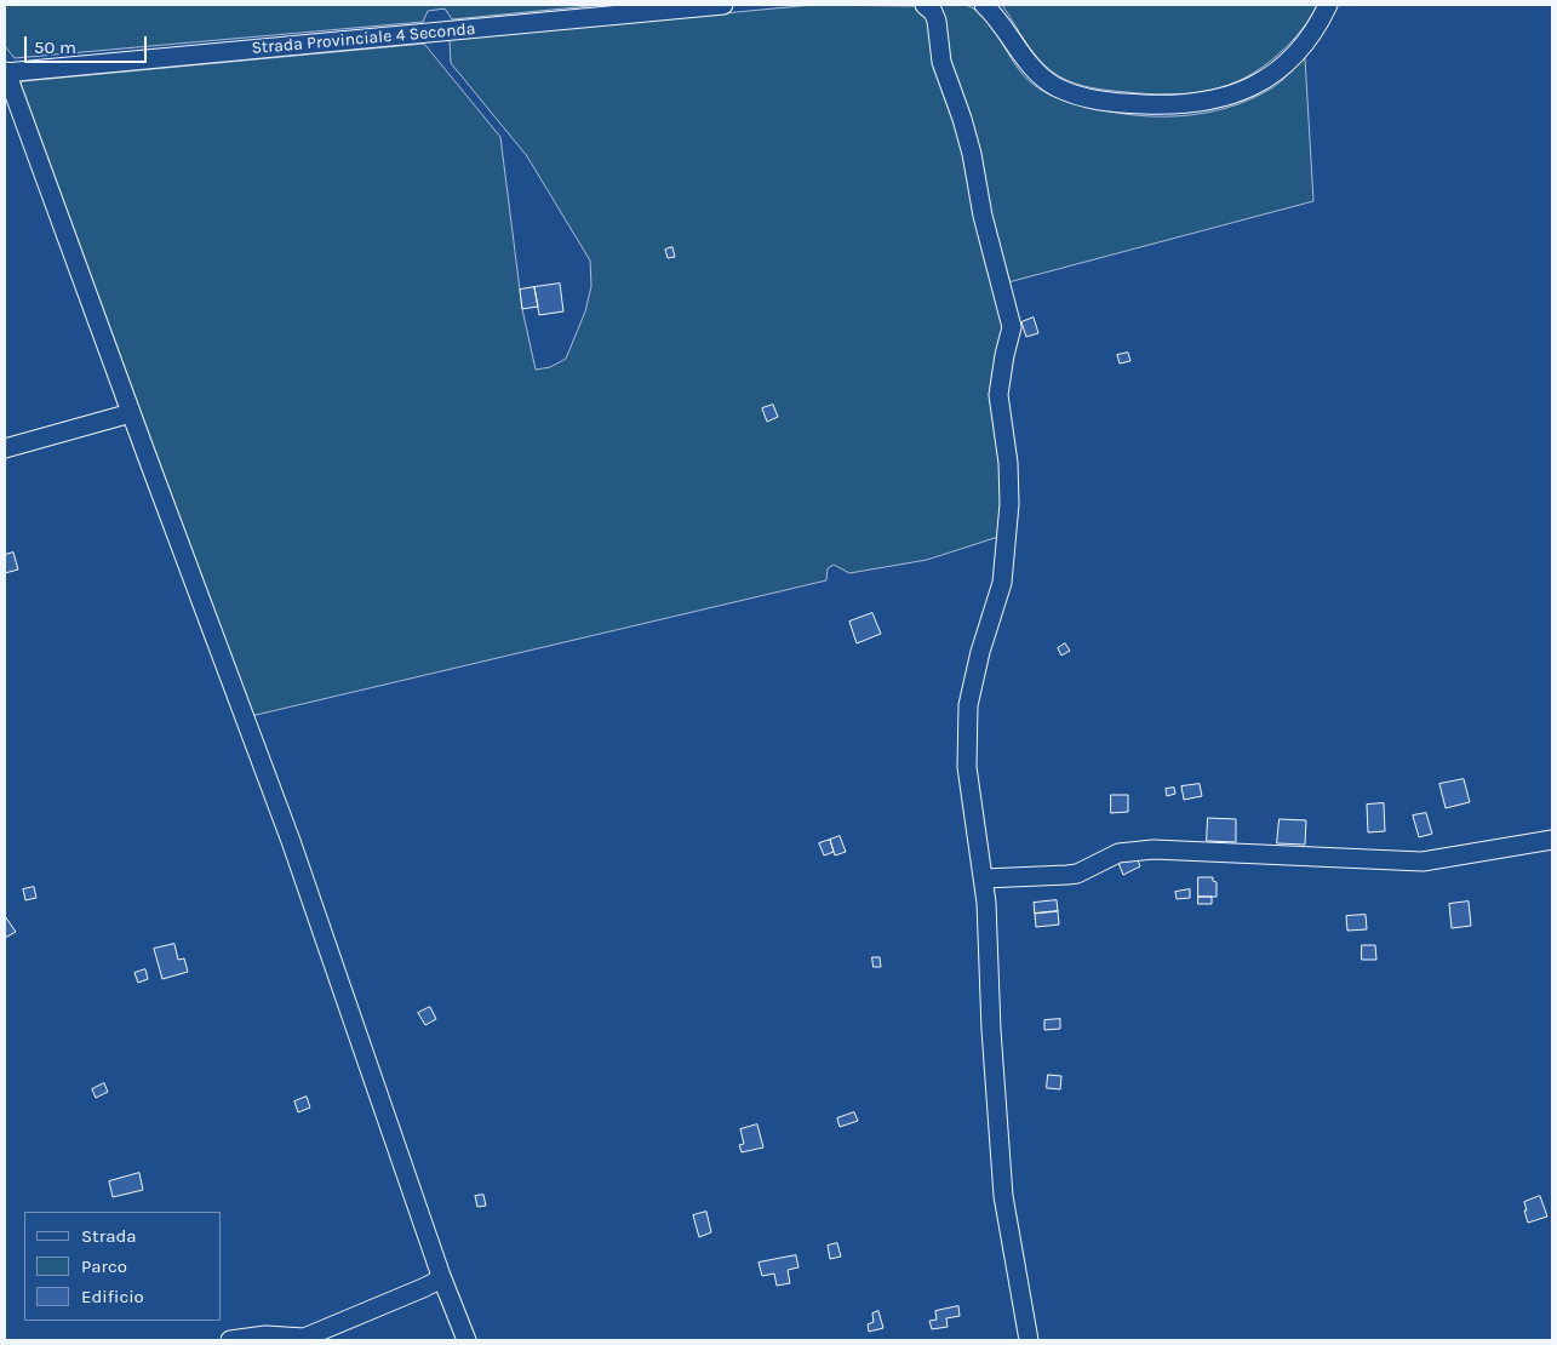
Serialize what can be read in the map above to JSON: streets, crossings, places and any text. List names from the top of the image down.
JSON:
{
  "streets": {
    "street": ["Strada Provinciale 4 Seconda"]
  },
  "legend": ["Strada", "Parco", "Edificio"],
  "scale_bar": "50 m"
}
